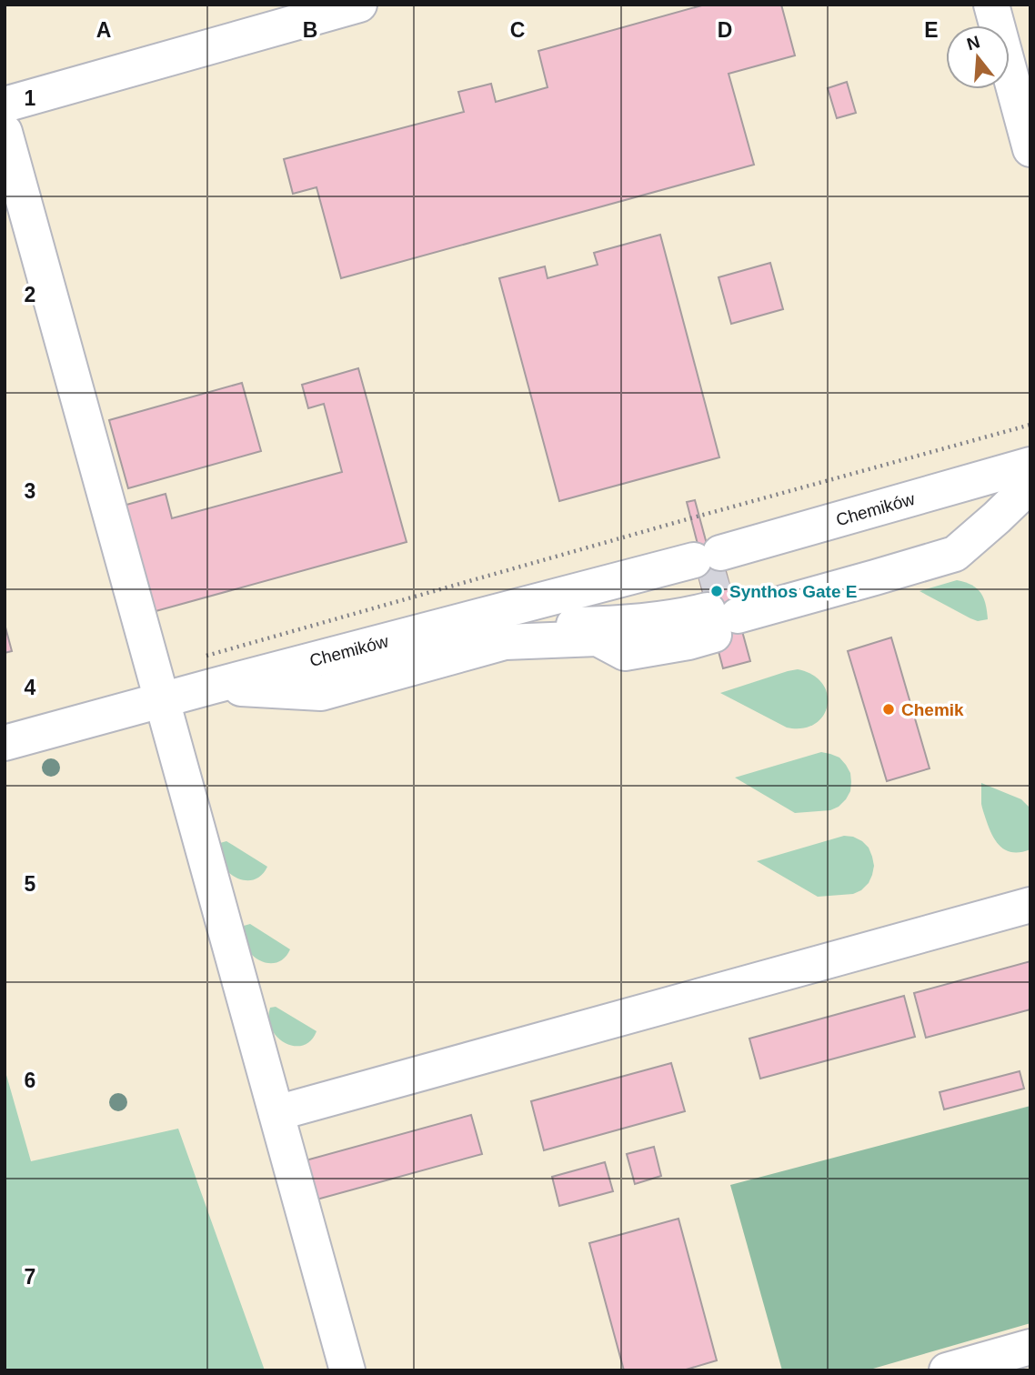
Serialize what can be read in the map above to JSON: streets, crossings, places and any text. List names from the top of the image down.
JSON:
{
  "streets": {
    "lane": ["Chemików"]
  },
  "places": ["Synthos Gate E", "Chemik"],
  "north": "top",
  "grid": {
    "columns": [
      "A",
      "B",
      "C",
      "D",
      "E"
    ],
    "rows": [
      "1",
      "2",
      "3",
      "4",
      "5",
      "6",
      "7"
    ]
  }
}
